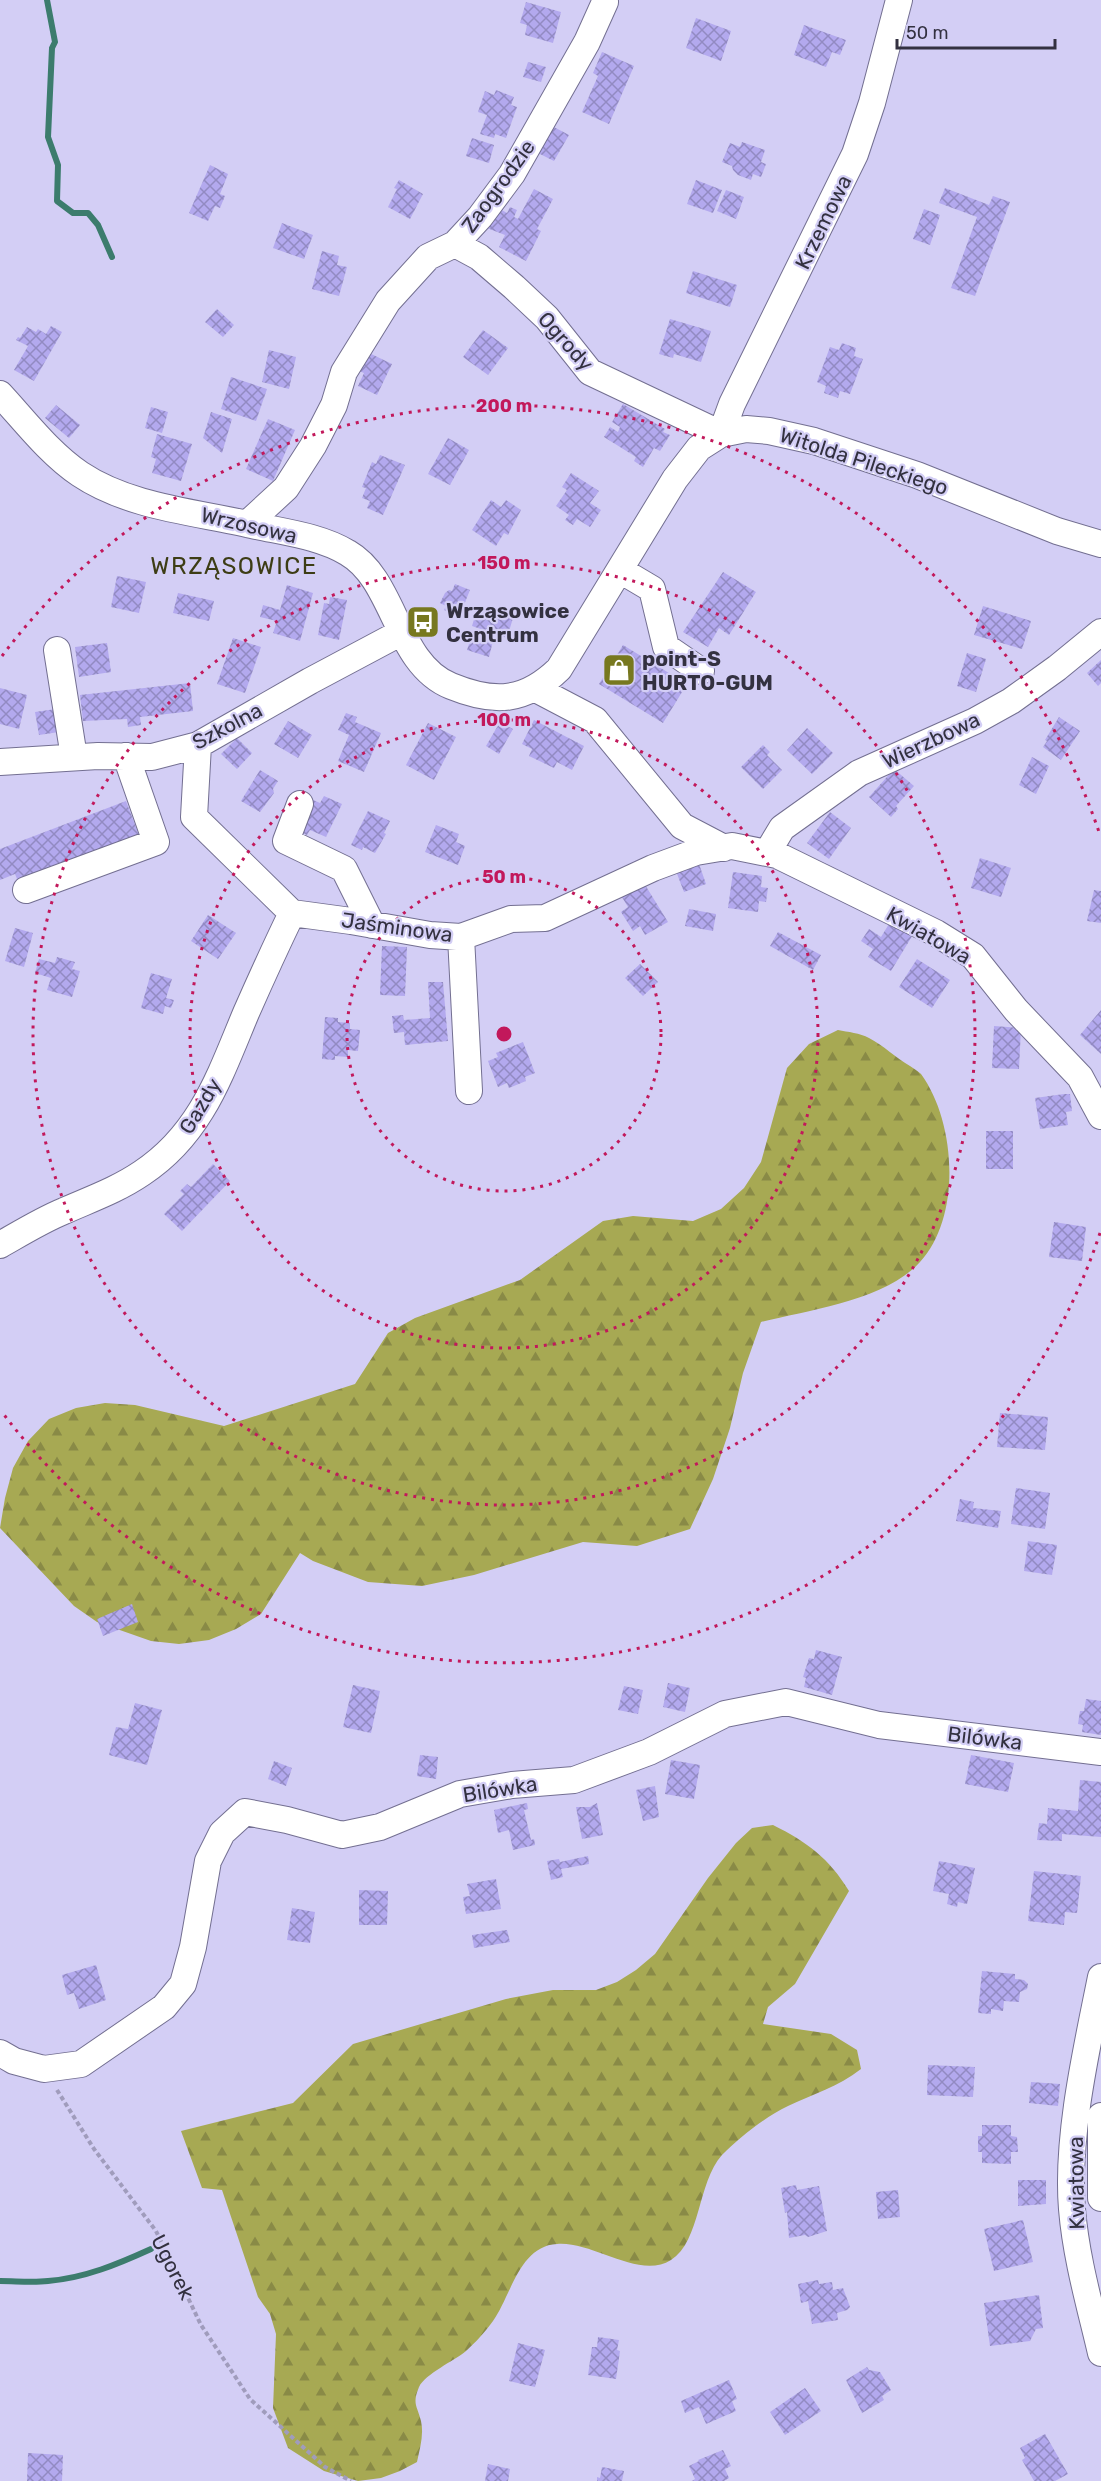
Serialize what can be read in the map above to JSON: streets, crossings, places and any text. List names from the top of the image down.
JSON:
{
  "streets": {
    "street": [
      "Zaogrodzie",
      "Krzemowa",
      "Ogrody",
      "Witolda Pileckiego",
      "Wrzosowa",
      "Szkolna",
      "Wierzbowa",
      "Jaśminowa",
      "Kwiatowa",
      "Gazdy",
      "Bilówka"
    ],
    "path": ["Ugorek"]
  },
  "crossings": [
    ["Zaogrodzie", "Ogrody"],
    ["Zaogrodzie", "Wrzosowa"],
    ["Krzemowa", "Ogrody"],
    ["Krzemowa", "Witolda Pileckiego"],
    ["Ogrody", "Witolda Pileckiego"],
    ["Witolda Pileckiego", "Wrzosowa"],
    ["Wrzosowa", "Szkolna"],
    ["Wierzbowa", "Jaśminowa"],
    ["Wierzbowa", "Kwiatowa"],
    ["Jaśminowa", "Kwiatowa"],
    ["Jaśminowa", "Gazdy"],
    ["Bilówka", "Ugorek"]
  ],
  "districts": ["WRZĄSOWICE"],
  "places": {
    "bus stop": ["Wrząsowice Centrum"],
    "shop": ["point-S HURTO-GUM"]
  },
  "scale_bar": "50 m",
  "rings": [
    "200 m",
    "150 m",
    "100 m",
    "50 m"
  ]
}
